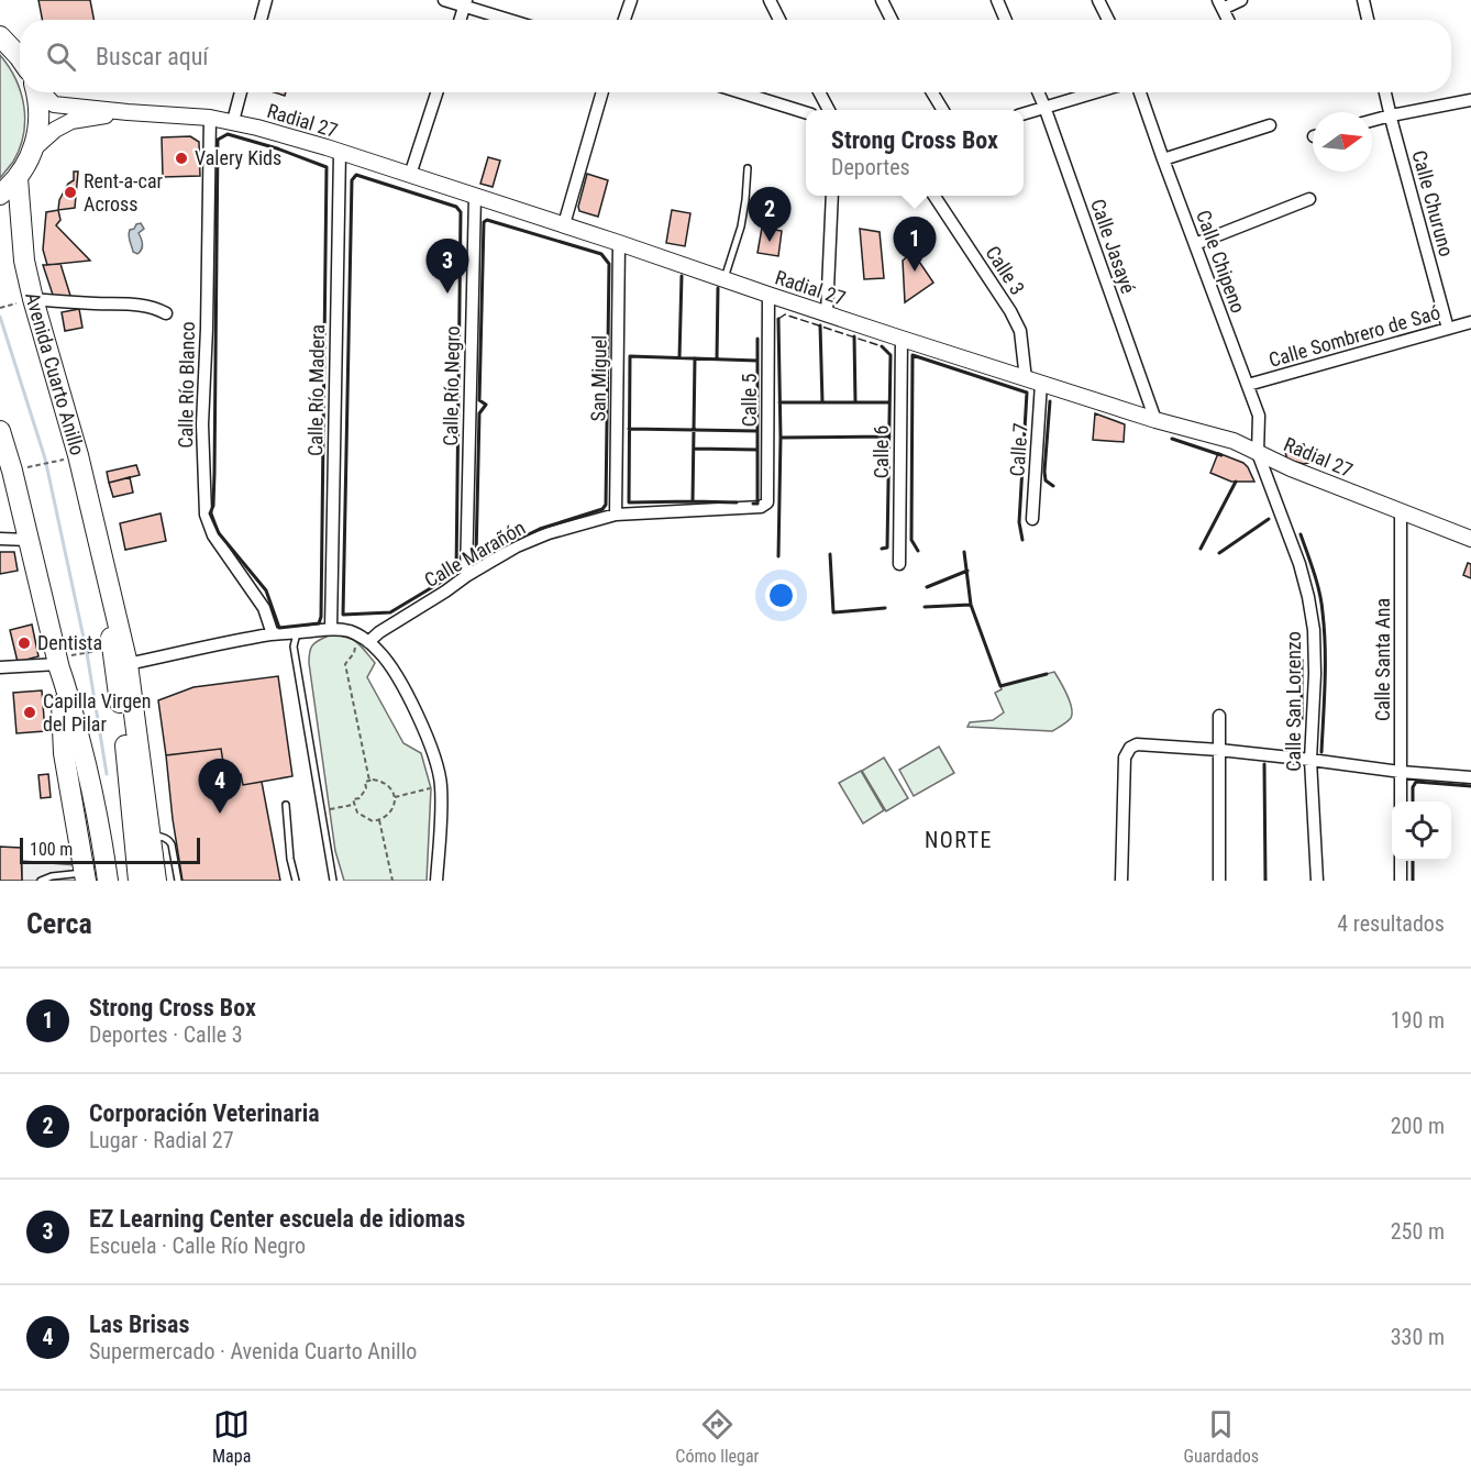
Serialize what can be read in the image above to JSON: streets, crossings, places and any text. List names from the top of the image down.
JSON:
{
  "streets": {
    "highway": ["Avenida Cuarto Anillo"],
    "street": [
      "Radial 27",
      "Calle Churuno",
      "Calle Jasayé",
      "Calle Chipeno",
      "Calle 3",
      "Calle Sombrero de Saó",
      "San Miguel",
      "Calle Río Blanco",
      "Calle Río Negro",
      "Calle Río Madera",
      "Calle 5",
      "Calle 7",
      "Calle 6",
      "Calle Marañón",
      "Calle Santa Ana",
      "Calle San Lorenzo"
    ]
  },
  "crossings": [
    ["Radial 27", "Calle Jasayé"],
    ["Radial 27", "Calle Chipeno"],
    ["Radial 27", "Calle 3"],
    ["Radial 27", "San Miguel"],
    ["Radial 27", "Calle Río Blanco"],
    ["Radial 27", "Calle Río Negro"],
    ["Radial 27", "Calle Río Madera"],
    ["Radial 27", "Calle 5"],
    ["Radial 27", "Calle 7"],
    ["Radial 27", "Calle 6"],
    ["Radial 27", "Calle Santa Ana"],
    ["Radial 27", "Calle San Lorenzo"],
    ["Calle Churuno", "Calle Sombrero de Saó"],
    ["Calle Chipeno", "Calle Sombrero de Saó"],
    ["Calle Chipeno", "Calle San Lorenzo"],
    ["Calle 3", "Calle 7"],
    ["San Miguel", "Calle Marañón"],
    ["Calle Río Negro", "Calle Marañón"],
    ["Calle 5", "Calle Marañón"]
  ],
  "districts": ["NORTE"],
  "places": [
    "Valery Kids",
    "Rent-a-car Across",
    "Dentista",
    "Capilla Virgen del Pilar"
  ],
  "scale_bar": "100 m",
  "north": "right",
  "page": {
    "search": "Buscar aquí",
    "popup": ["Strong Cross Box", "Deportes"],
    "pins": [
      "2",
      "1",
      "3",
      "4"
    ],
    "scale": "100 m",
    "heading": ["Cerca", "4 resultados"],
    "list": [
      {
        "mark": "1",
        "name": "Strong Cross Box",
        "note": "Deportes · Calle 3",
        "value": "190 m"
      },
      {
        "mark": "2",
        "name": "Corporación Veterinaria",
        "note": "Lugar · Radial 27",
        "value": "200 m"
      },
      {
        "mark": "3",
        "name": "EZ Learning Center escuela de idiomas",
        "note": "Escuela · Calle Río Negro",
        "value": "250 m"
      },
      {
        "mark": "4",
        "name": "Las Brisas",
        "note": "Supermercado · Avenida Cuarto Anillo",
        "value": "330 m"
      }
    ],
    "nav": ["Mapa", "Cómo llegar", "Guardados"]
  }
}
